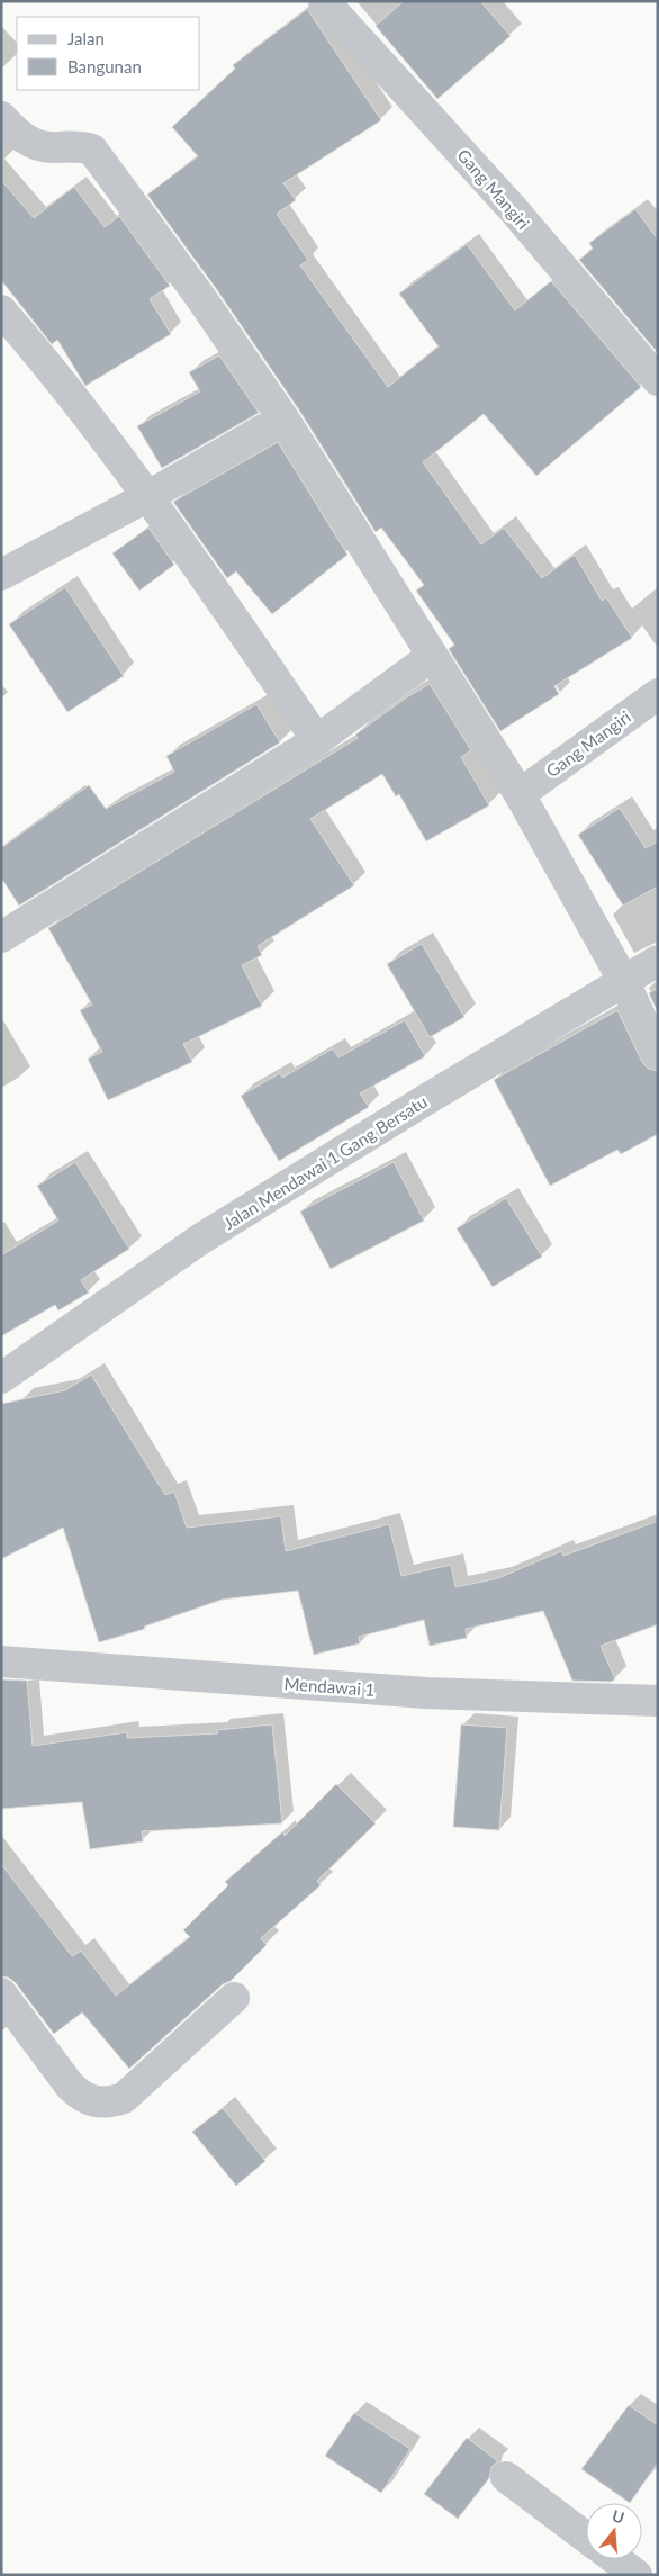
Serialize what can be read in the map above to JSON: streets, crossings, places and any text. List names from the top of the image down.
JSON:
{
  "streets": {
    "street": ["Gang Mangiri", "Jalan Mendawai 1 Gang Bersatu", "Mendawai 1"]
  },
  "legend": ["Jalan", "Bangunan"],
  "north": "top"
}
